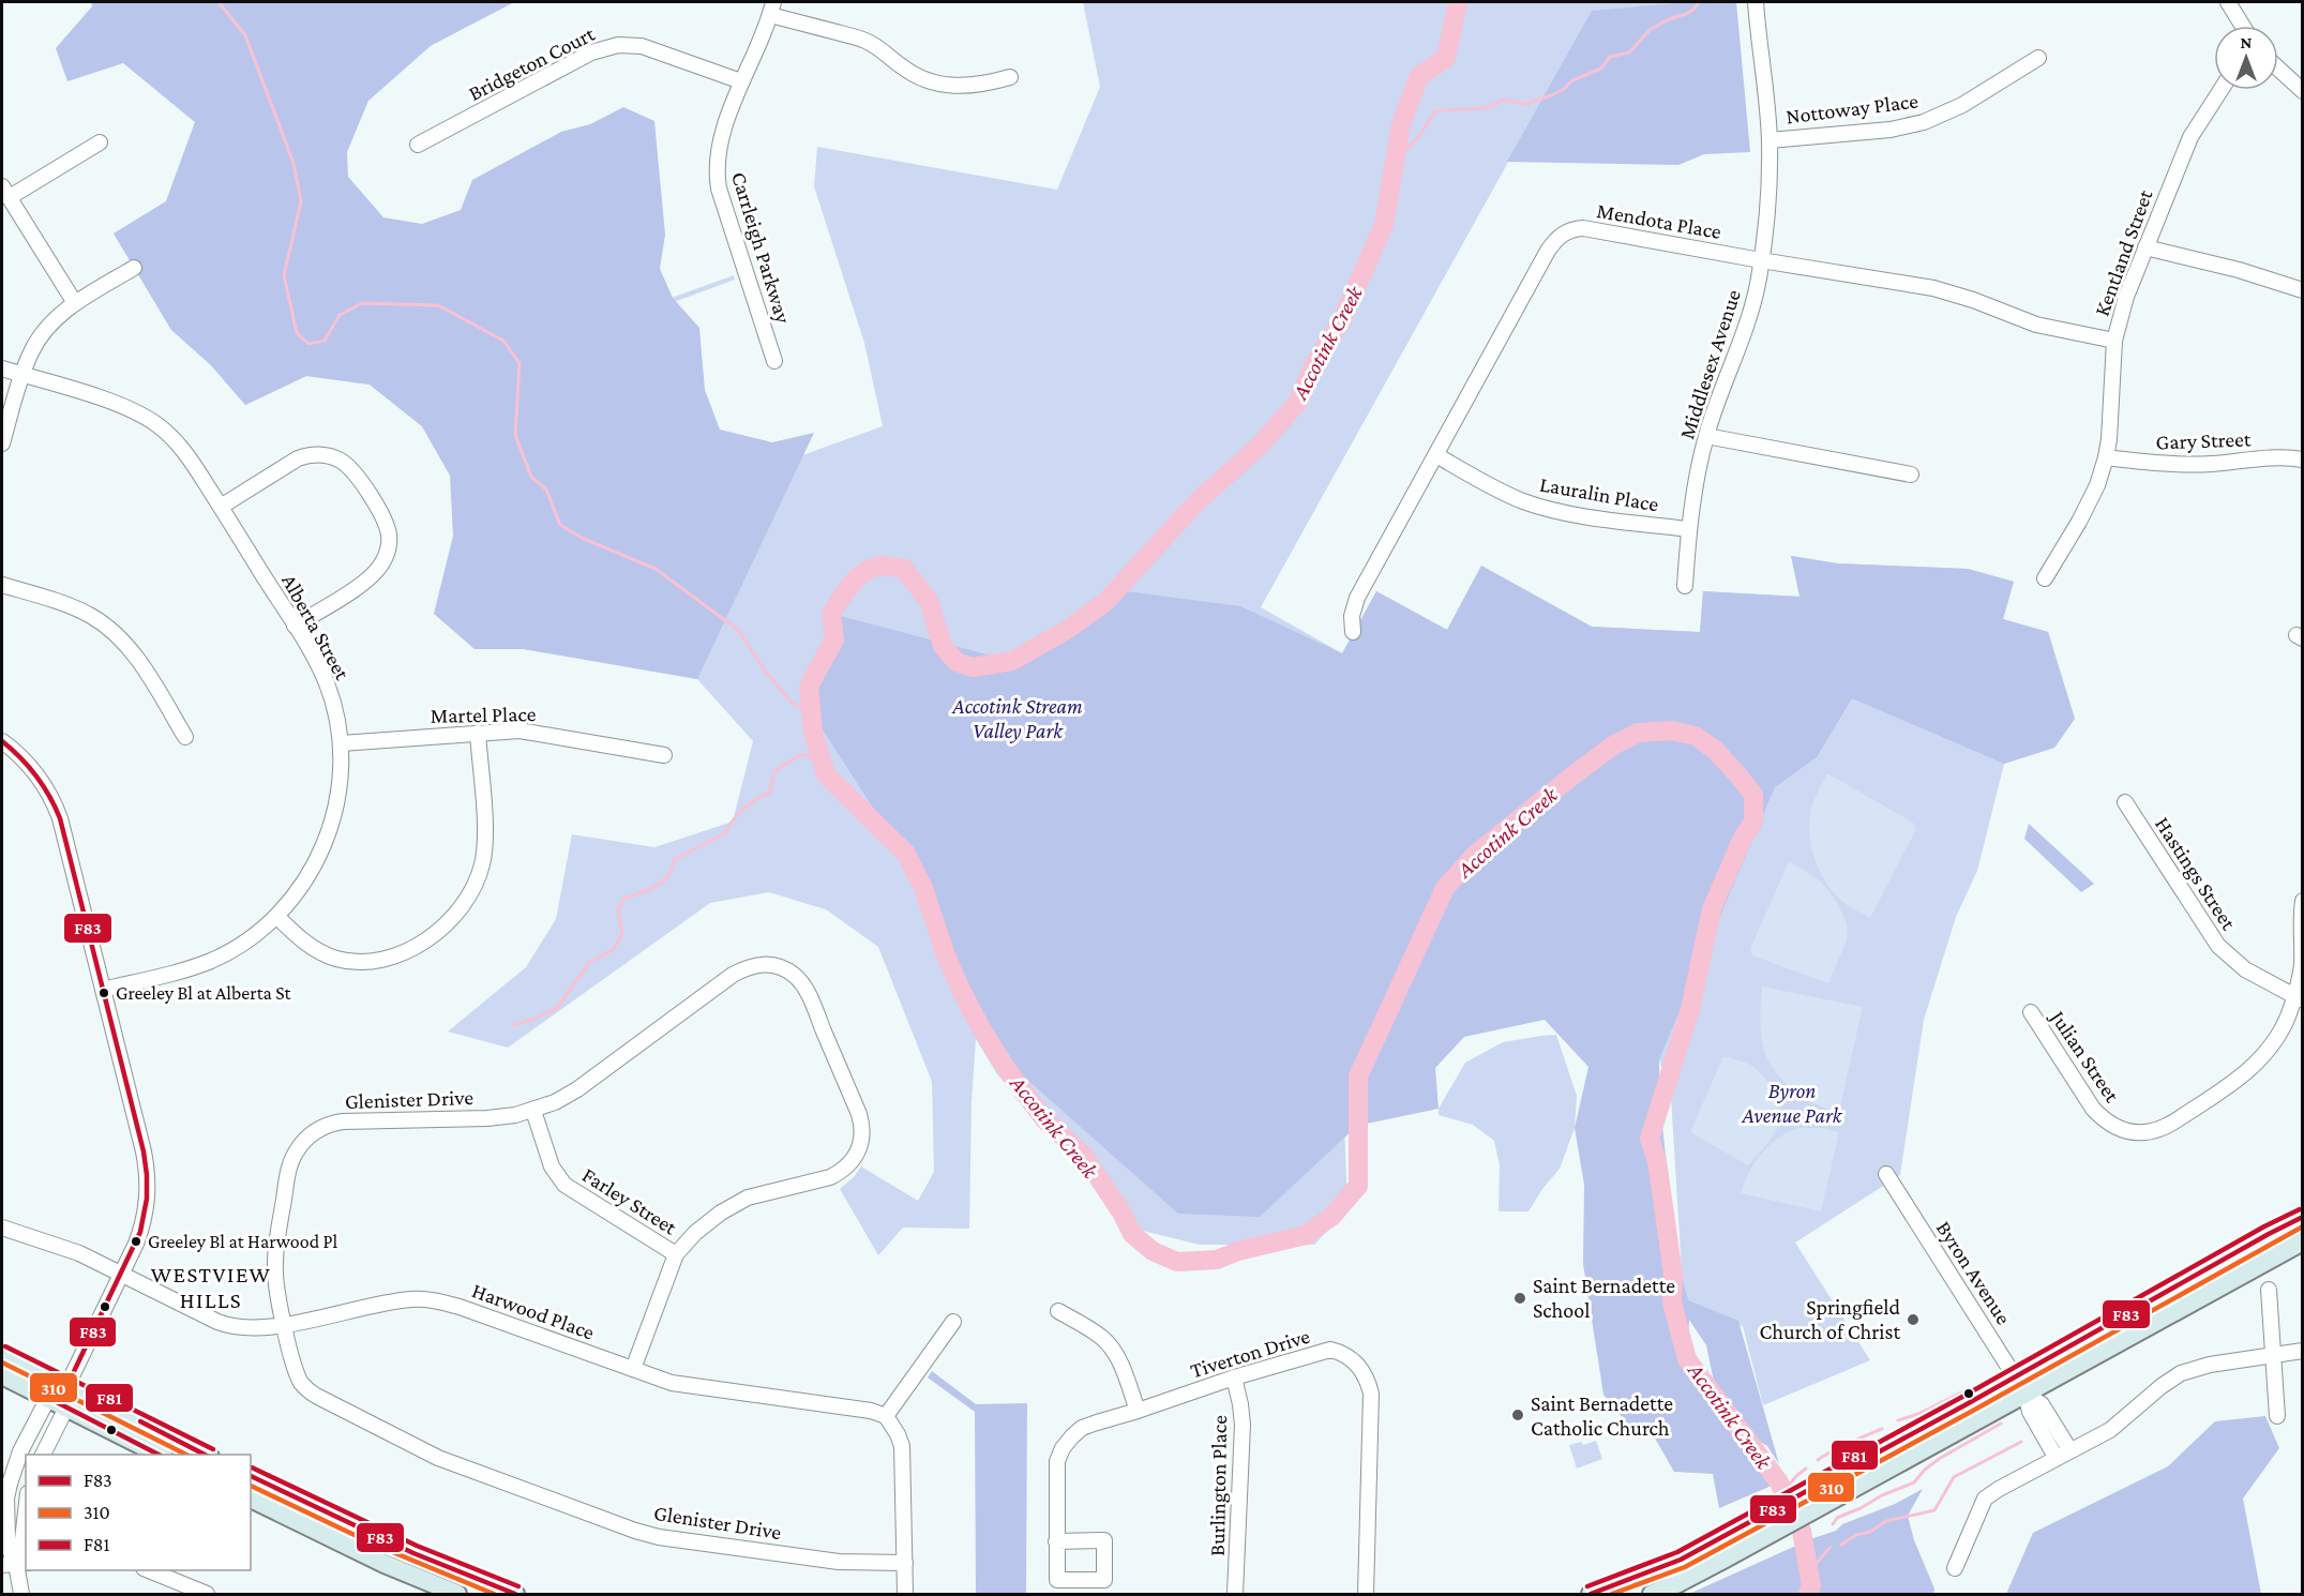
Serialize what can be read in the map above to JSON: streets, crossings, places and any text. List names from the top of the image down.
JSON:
{
  "streets": {
    "street": [
      "Bridgeton Court",
      "Nottoway Place",
      "Mendota Place",
      "Carrleigh Parkway",
      "Kentland Street",
      "Middlesex Avenue",
      "Gary Street",
      "Lauralin Place",
      "Alberta Street",
      "Martel Place",
      "Hastings Street",
      "Julian Street",
      "Glenister Drive",
      "Farley Street",
      "Byron Avenue",
      "Harwood Place",
      "Tiverton Drive",
      "Burlington Place"
    ]
  },
  "crossings": [
    ["Bridgeton Court", "Carrleigh Parkway"],
    ["Nottoway Place", "Middlesex Avenue"],
    ["Mendota Place", "Kentland Street"],
    ["Mendota Place", "Middlesex Avenue"],
    ["Mendota Place", "Lauralin Place"],
    ["Kentland Street", "Gary Street"],
    ["Middlesex Avenue", "Lauralin Place"],
    ["Alberta Street", "Martel Place"],
    ["Hastings Street", "Julian Street"],
    ["Glenister Drive", "Farley Street"],
    ["Glenister Drive", "Harwood Place"],
    ["Tiverton Drive", "Burlington Place"]
  ],
  "districts": ["WESTVIEW HILLS"],
  "water": ["Accotink Creek"],
  "parks": ["Accotink Stream Valley Park", "Byron Avenue Park"],
  "places": [
    "Greeley Bl at Alberta St",
    "Greeley Bl at Harwood Pl",
    "Saint Bernadette School",
    "Springfield Church of Christ",
    "Saint Bernadette Catholic Church"
  ],
  "lines": ["transit line F83", "transit line F81", "transit line 310"],
  "legend": ["F83", "310", "F81"],
  "north": "top"
}
